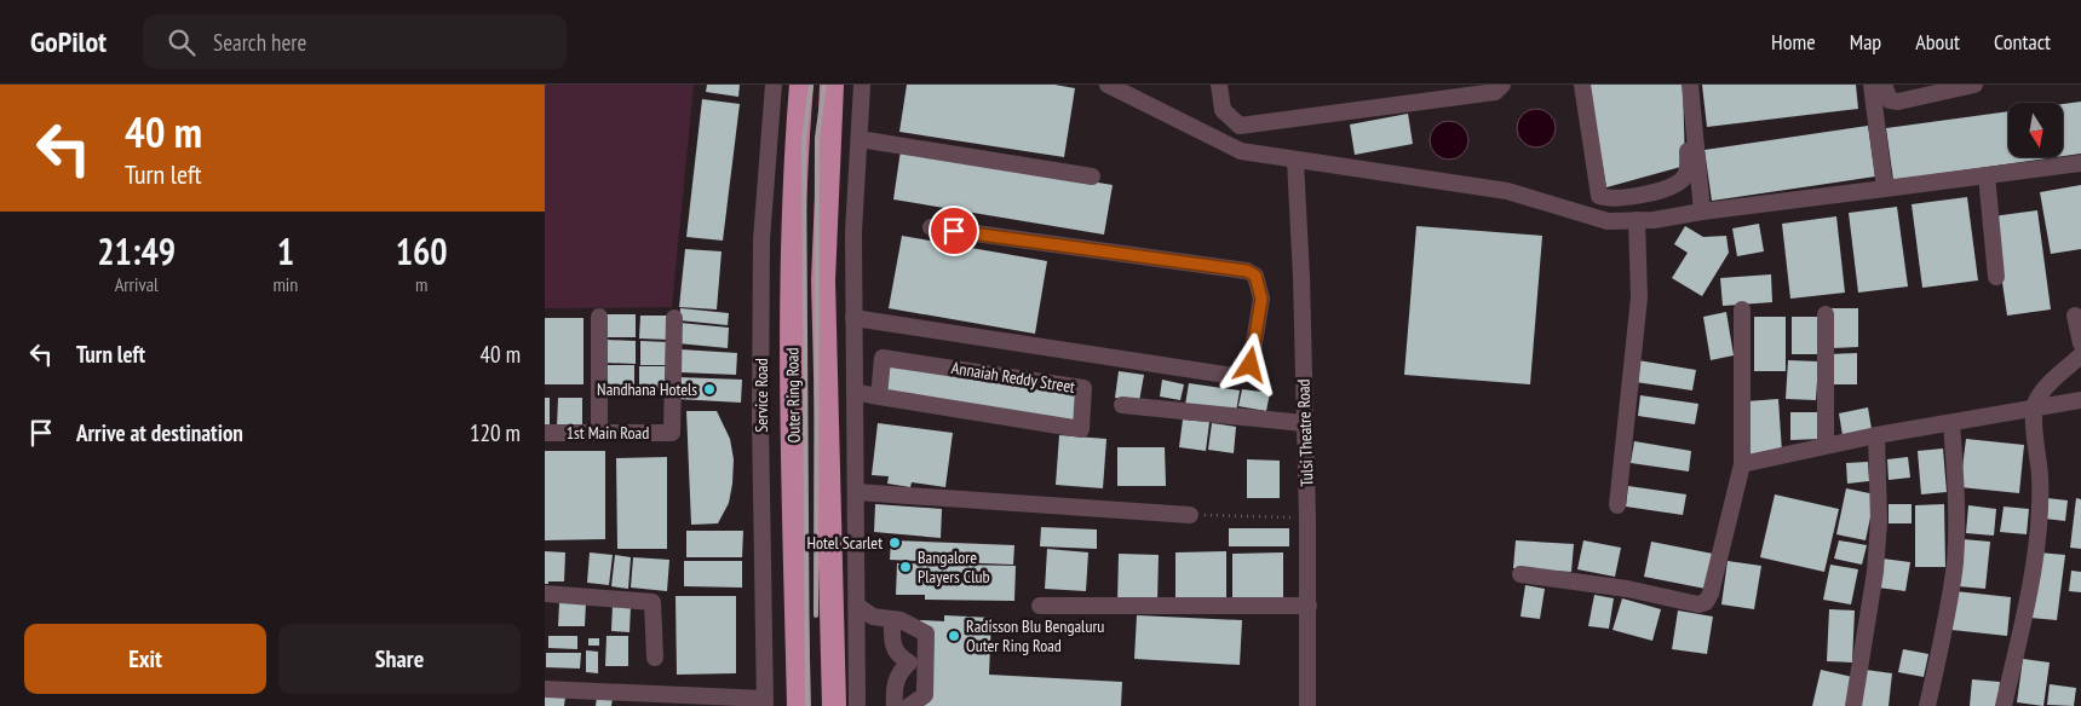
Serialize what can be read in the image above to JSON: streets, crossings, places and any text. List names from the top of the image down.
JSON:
{
  "streets": {
    "highway": ["Outer Ring Road"],
    "street": [
      "Annaiah Reddy Street",
      "Service Road",
      "1st Main Road",
      "Tulsi Theatre Road"
    ]
  },
  "places": [
    "Nandhana Hotels",
    "Hotel Scarlet",
    "Bangalore Players Club",
    "Radisson Blu Bengaluru Outer Ring Road"
  ],
  "north": "bottom",
  "page": {
    "header": "GoPilot",
    "search": "Search here",
    "nav": [
      "Home",
      "Map",
      "About",
      "Contact"
    ],
    "turn": ["40 m", "Turn left"],
    "eta": [
      "21:49",
      "Arrival",
      "1",
      "min",
      "160",
      "m"
    ],
    "list": [
      {
        "name": "Turn left",
        "value": "40 m"
      },
      {
        "name": "Arrive at destination",
        "value": "120 m"
      }
    ],
    "buttons": ["Exit", "Share"]
  }
}
